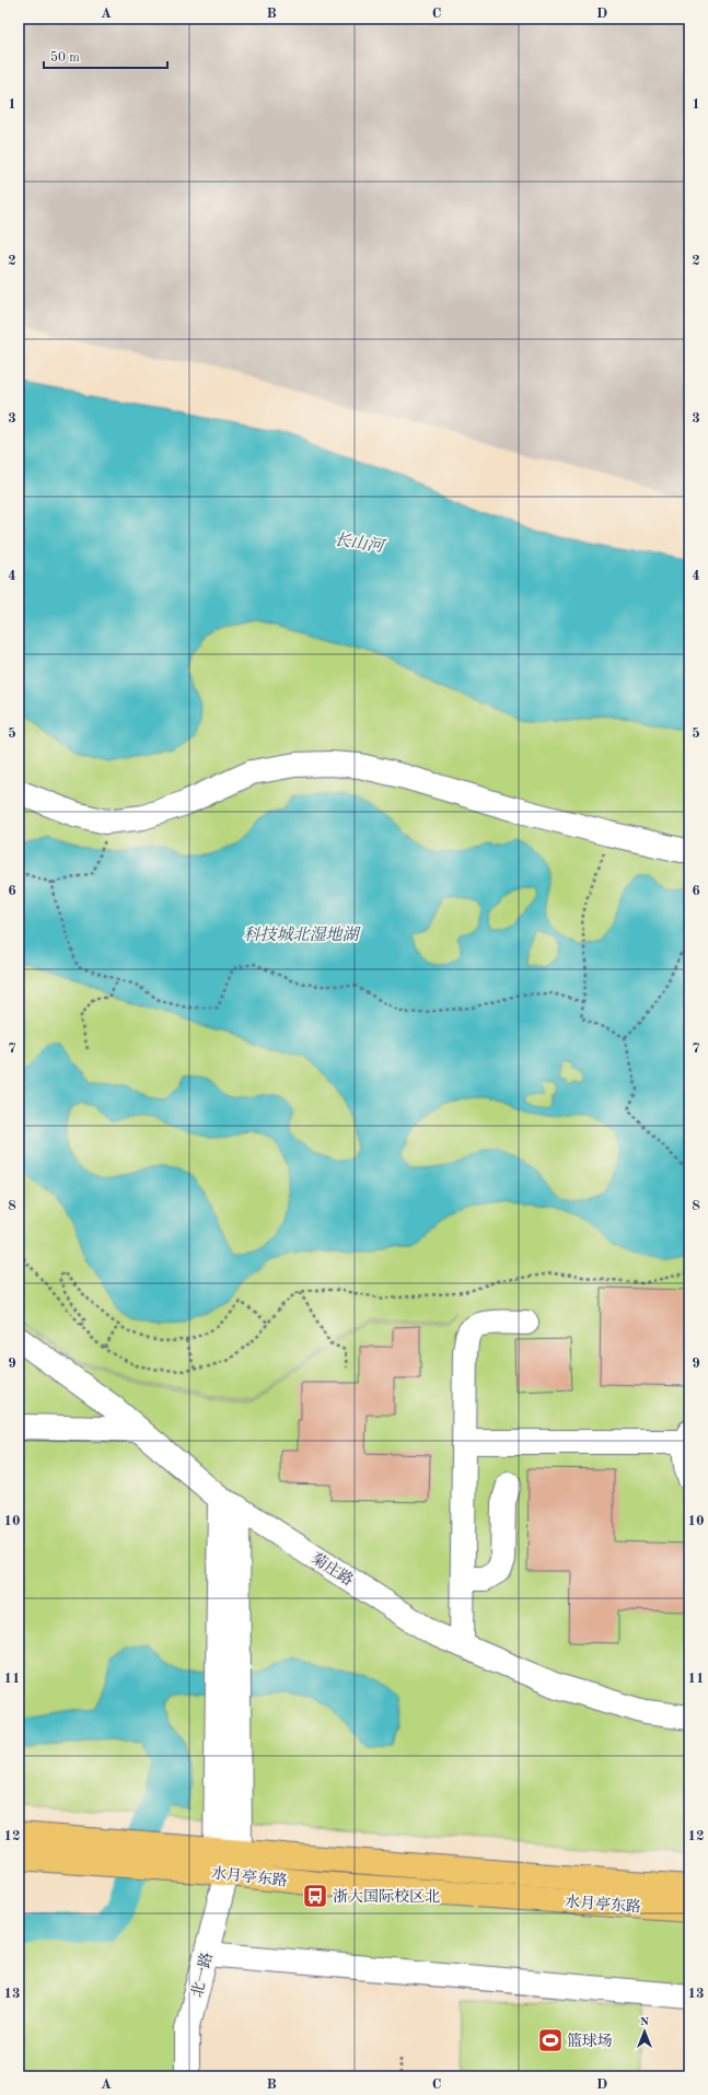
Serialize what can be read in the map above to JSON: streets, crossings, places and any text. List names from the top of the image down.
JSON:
{
  "streets": {
    "main road": ["水月亭东路"],
    "street": ["菊庄路", "北一路"]
  },
  "crossings": [
    ["水月亭东路", "北一路"]
  ],
  "water": ["长山河", "科技城北湿地湖"],
  "places": {
    "bus stop": ["浙大国际校区北"],
    "sports": ["篮球场"]
  },
  "scale_bar": "50 m",
  "north": "top",
  "grid": {
    "columns": [
      "A",
      "B",
      "C",
      "D"
    ],
    "rows": [
      "1",
      "2",
      "3",
      "4",
      "5",
      "6",
      "7",
      "8",
      "9",
      "10",
      "11",
      "12",
      "13"
    ]
  }
}
